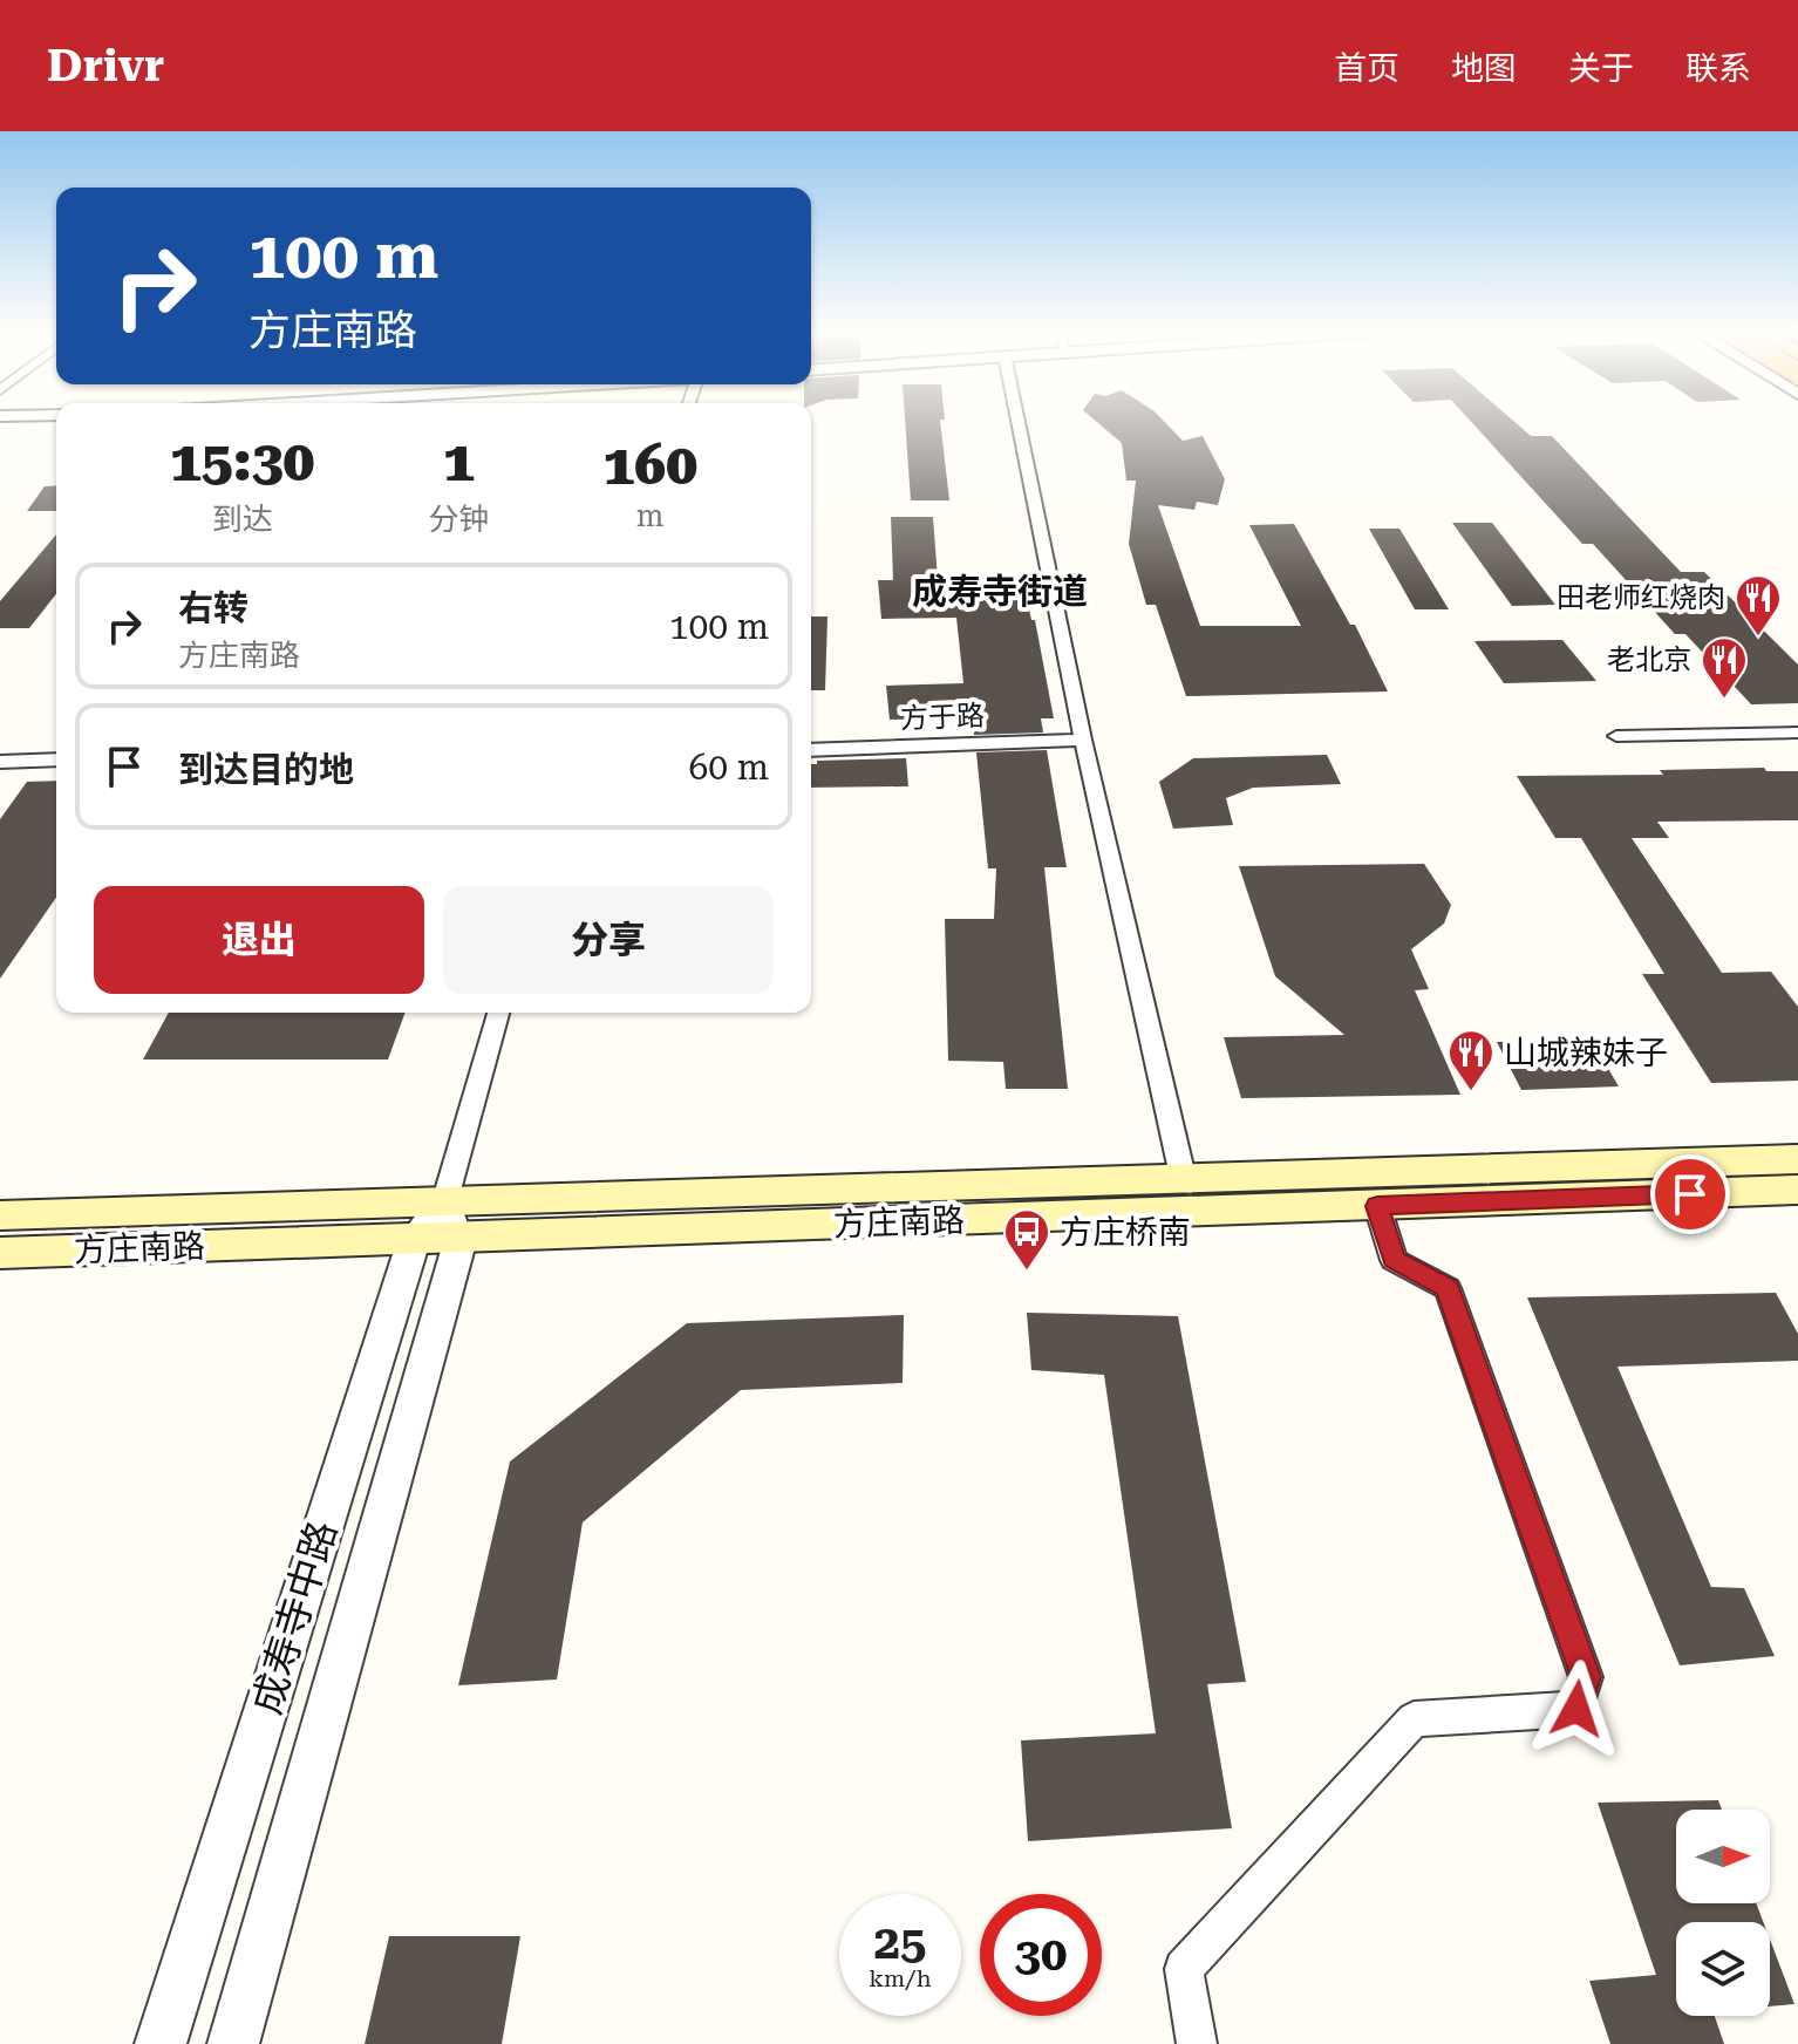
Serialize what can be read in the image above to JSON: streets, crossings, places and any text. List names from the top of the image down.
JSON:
{
  "streets": {
    "main road": ["方庄南路"],
    "street": ["方于路", "成寿寺中路"]
  },
  "crossings": [
    ["方庄南路", "成寿寺中路"]
  ],
  "districts": ["成寿寺街道"],
  "places": {
    "restaurant": ["田老师红烧肉", "老北京", "山城辣妹子"],
    "bus stop": ["方庄桥南"]
  },
  "north": "right",
  "page": {
    "header": "Drivr",
    "nav": [
      "首页",
      "地图",
      "关于",
      "联系"
    ],
    "turn": ["100 m", "方庄南路"],
    "eta": [
      "15:30",
      "到达",
      "1",
      "分钟",
      "160",
      "m"
    ],
    "list": [
      {
        "name": "右转",
        "note": "方庄南路",
        "value": "100 m"
      },
      {
        "name": "到达目的地",
        "value": "60 m"
      }
    ],
    "buttons": ["退出", "分享"],
    "speed": "25 km/h",
    "limit": "30"
  }
}
